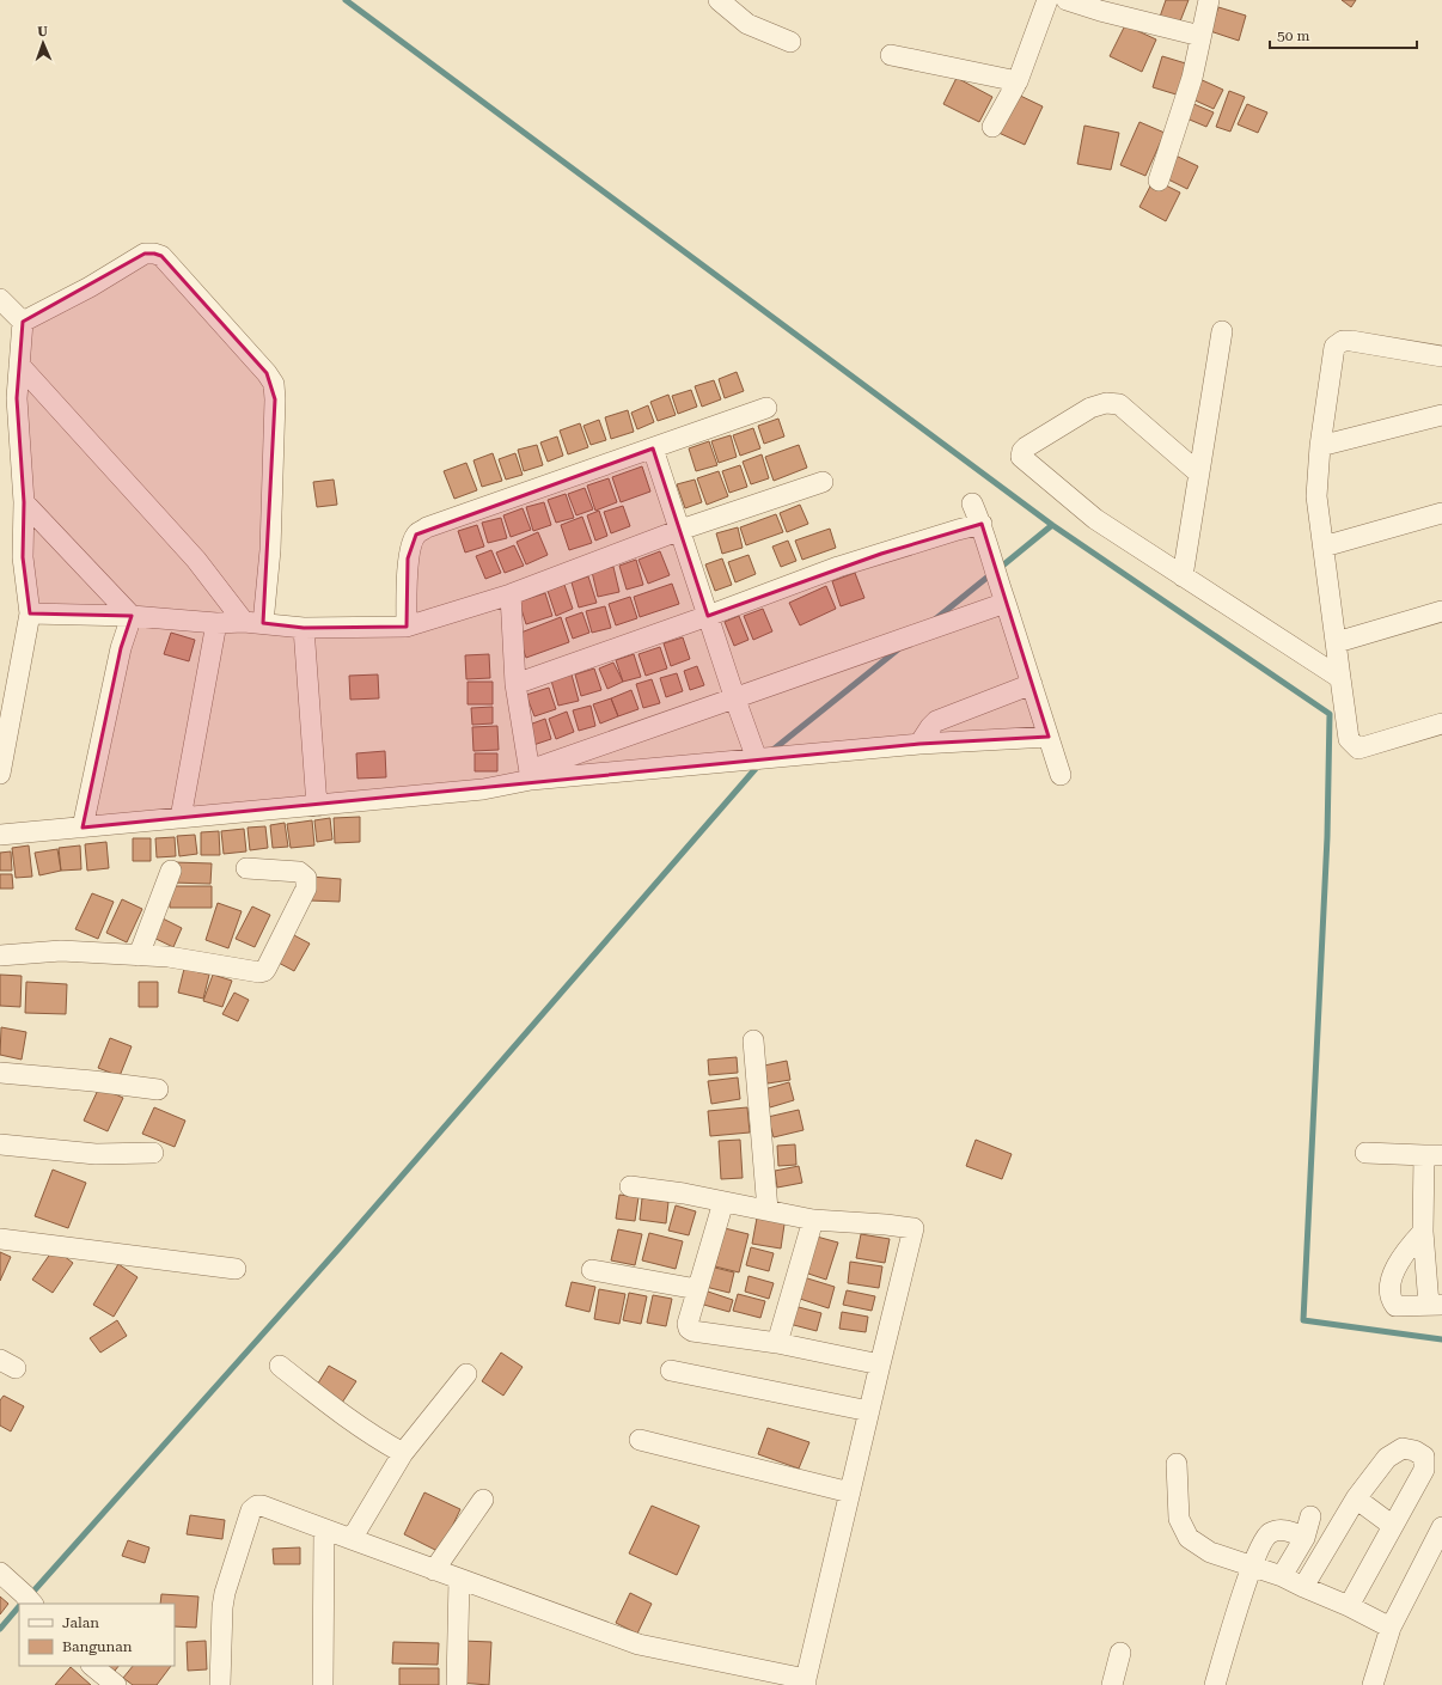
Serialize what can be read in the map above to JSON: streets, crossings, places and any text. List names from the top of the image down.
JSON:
{
  "legend": ["Jalan", "Bangunan"],
  "scale_bar": "50 m",
  "north": "top"
}
